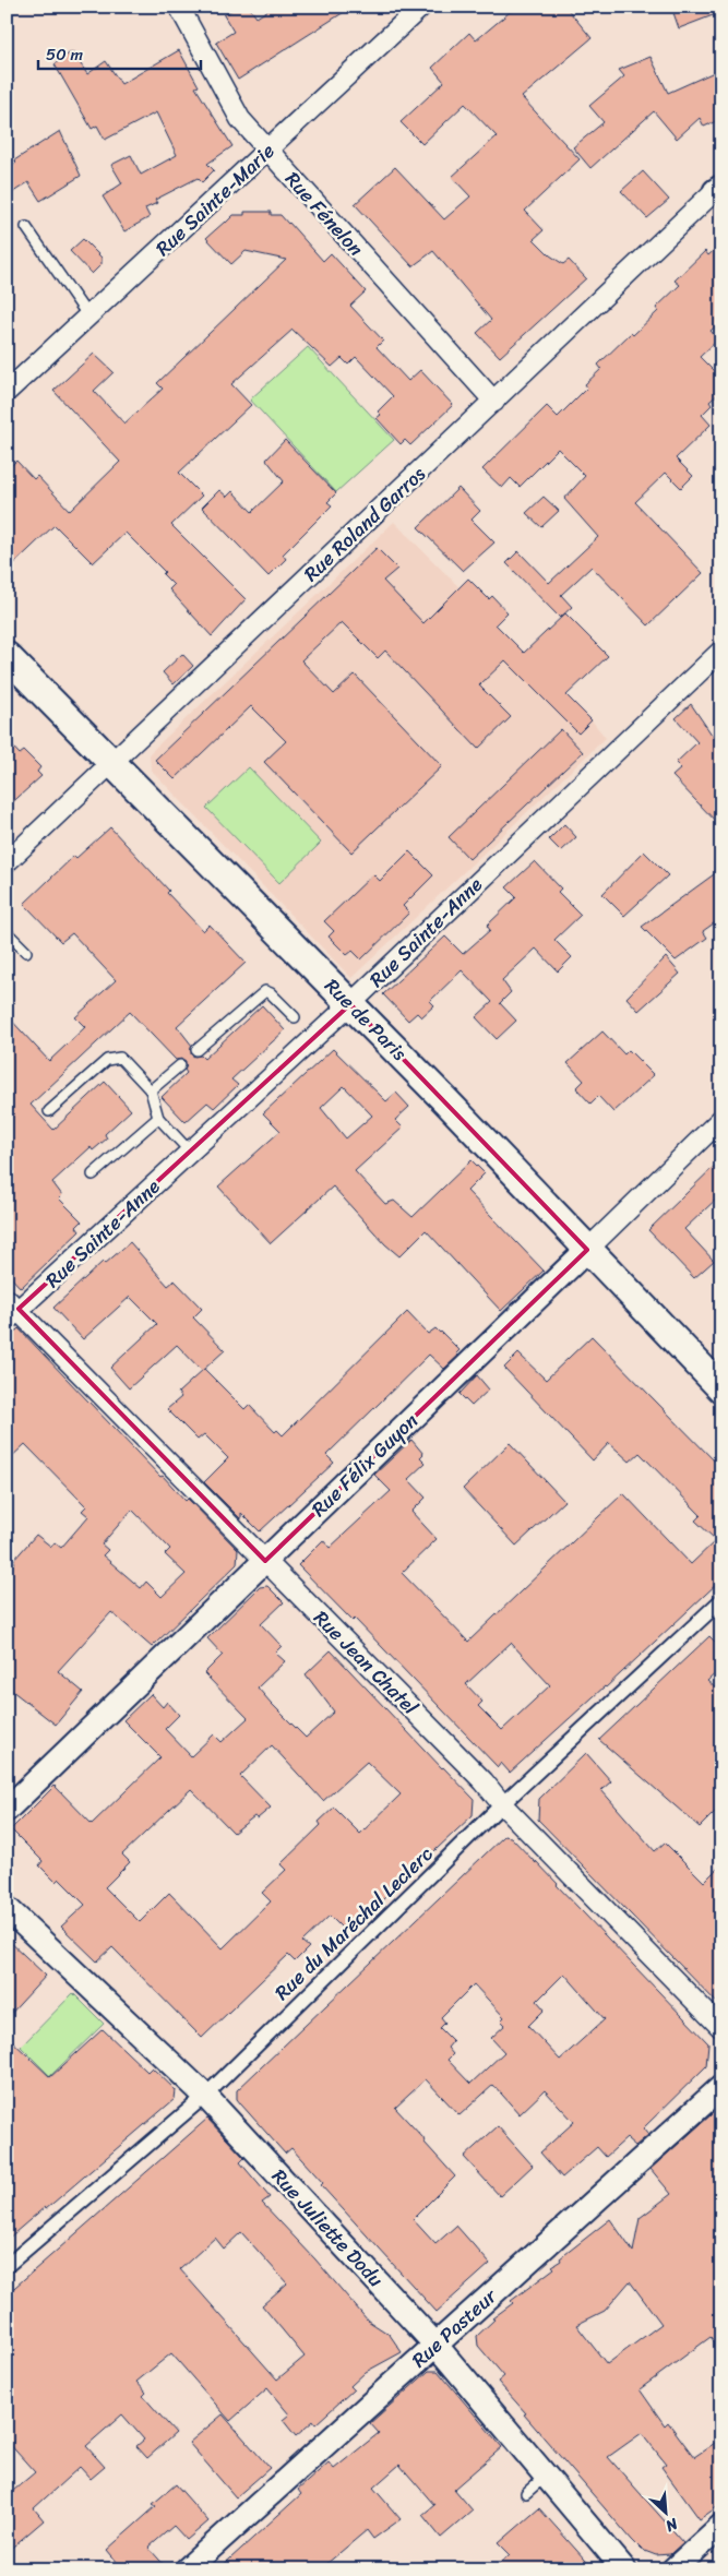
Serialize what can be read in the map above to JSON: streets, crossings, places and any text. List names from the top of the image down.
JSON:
{
  "streets": {
    "main road": ["Rue de Paris"],
    "street": [
      "Rue Sainte-Marie",
      "Rue Fénelon",
      "Rue Roland Garros",
      "Rue Sainte-Anne",
      "Rue Félix Guyon",
      "Rue Jean Chatel",
      "Rue du Maréchal Leclerc",
      "Rue Juliette Dodu",
      "Rue Pasteur"
    ]
  },
  "crossings": [
    ["Rue Sainte-Marie", "Rue Fénelon"],
    ["Rue Fénelon", "Rue Roland Garros"],
    ["Rue Roland Garros", "Rue de Paris"],
    ["Rue Sainte-Anne", "Rue de Paris"],
    ["Rue Sainte-Anne", "Rue Jean Chatel"],
    ["Rue de Paris", "Rue Félix Guyon"],
    ["Rue Félix Guyon", "Rue Jean Chatel"],
    ["Rue Jean Chatel", "Rue du Maréchal Leclerc"],
    ["Rue du Maréchal Leclerc", "Rue Juliette Dodu"],
    ["Rue Juliette Dodu", "Rue Pasteur"]
  ],
  "scale_bar": "50 m",
  "north": "bottom right"
}
